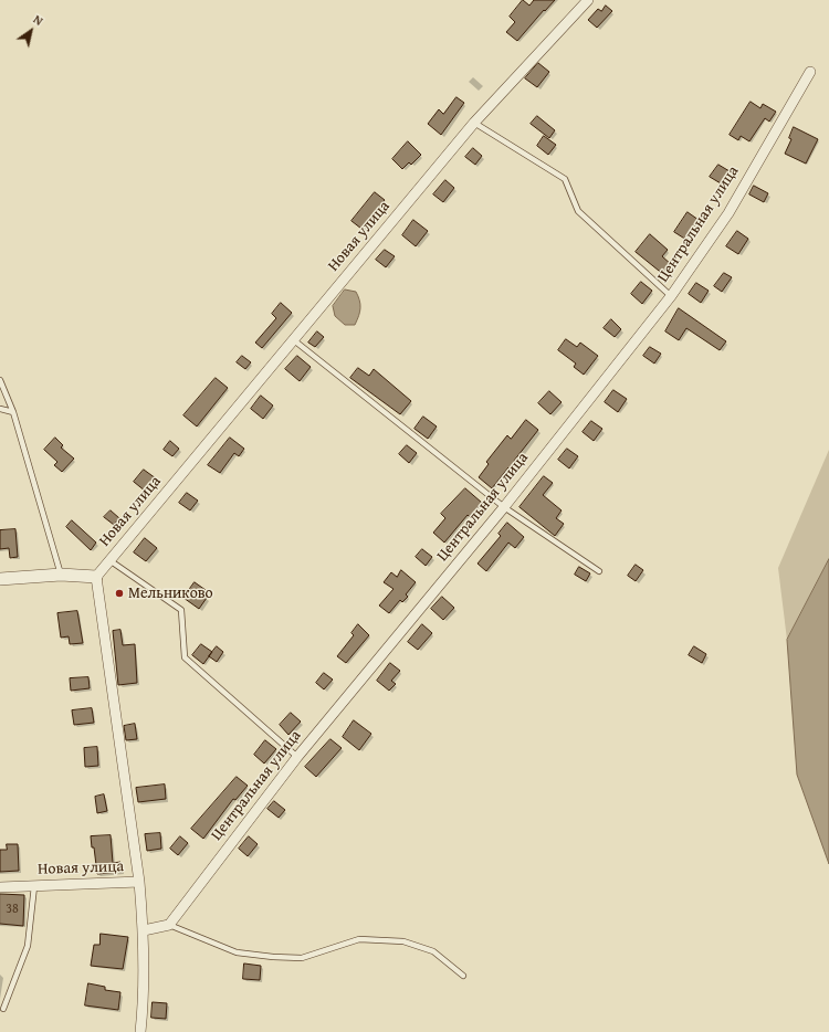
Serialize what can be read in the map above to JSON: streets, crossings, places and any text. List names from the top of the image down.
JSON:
{
  "streets": {
    "street": ["Центральная улица", "Новая улица"]
  },
  "places": ["Мельниково"],
  "house_numbers": ["38"],
  "north": "top right"
}
